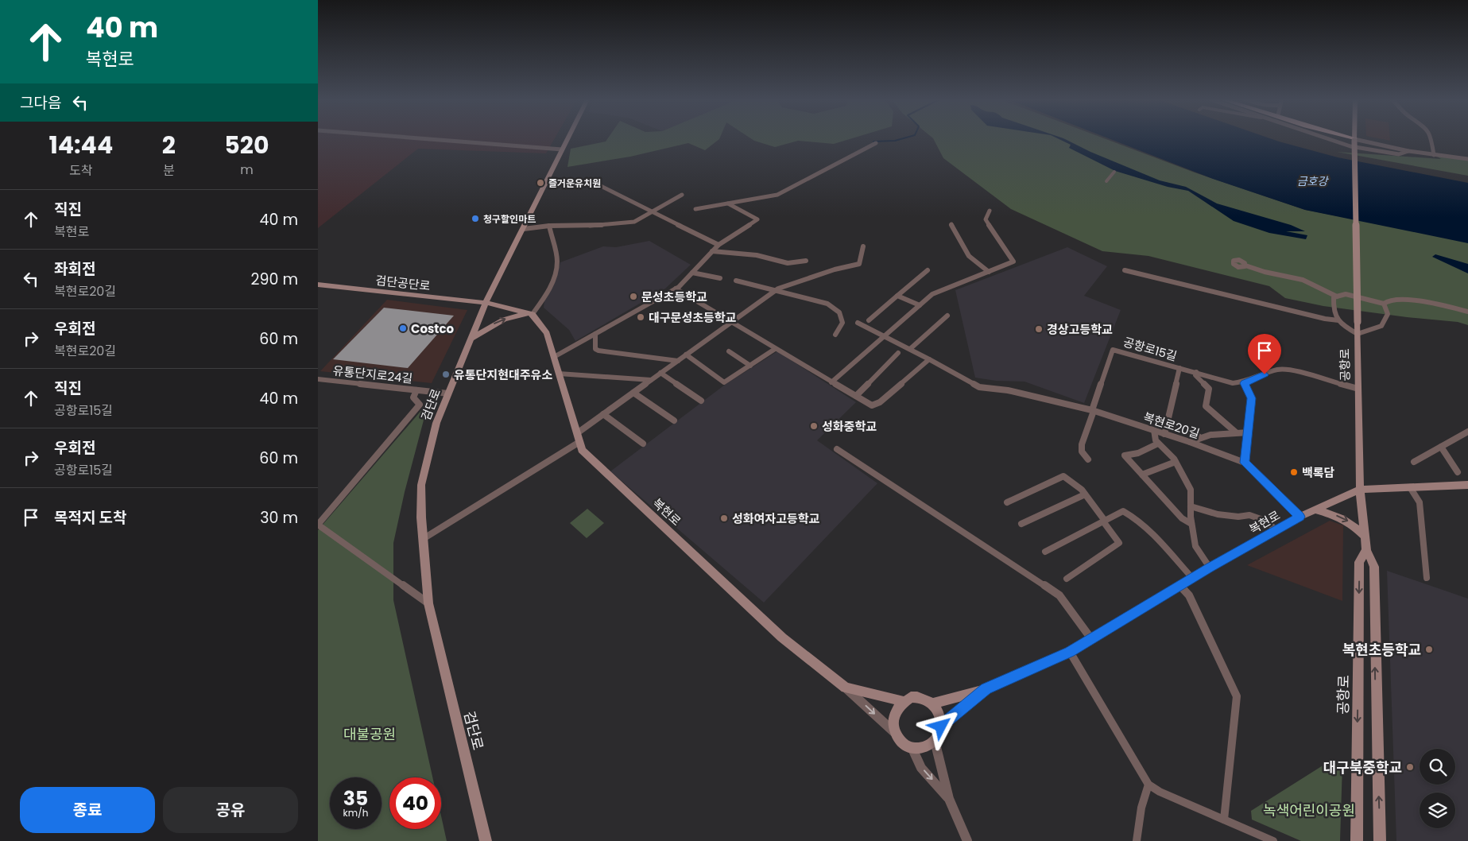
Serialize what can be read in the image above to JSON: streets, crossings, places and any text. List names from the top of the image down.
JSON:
{
  "streets": {
    "main road": [
      "검단공단로",
      "공항로",
      "검단로",
      "복현로"
    ],
    "street": ["공항로15길", "유통단지로24길", "복현로20길"]
  },
  "crossings": [
    ["검단공단로", "검단로"],
    ["공항로15길", "복현로20길"],
    ["공항로", "복현로"],
    ["유통단지로24길", "검단로"],
    ["복현로20길", "복현로"]
  ],
  "water": ["금호강"],
  "parks": ["대불공원", "녹색어린이공원"],
  "places": [
    "즐거운유치원",
    "청구할인마트",
    "문성초등학교",
    "대구문성초등학교",
    "Costco",
    "경상고등학교",
    "유통단지현대주유소",
    "성화중학교",
    "백록담",
    "성화여자고등학교",
    "복현초등학교",
    "대구북중학교"
  ],
  "page": {
    "turn": ["40 m", "복현로"],
    "then": "그다음",
    "eta": [
      "14:44",
      "도착",
      "2",
      "분",
      "520",
      "m"
    ],
    "list": [
      {
        "name": "직진",
        "note": "복현로",
        "value": "40 m"
      },
      {
        "name": "좌회전",
        "note": "복현로20길",
        "value": "290 m"
      },
      {
        "name": "우회전",
        "note": "복현로20길",
        "value": "60 m"
      },
      {
        "name": "직진",
        "note": "공항로15길",
        "value": "40 m"
      },
      {
        "name": "우회전",
        "note": "공항로15길",
        "value": "60 m"
      },
      {
        "name": "목적지 도착",
        "value": "30 m"
      }
    ],
    "speed": "35 km/h",
    "limit": "40",
    "buttons": ["종료", "공유"]
  }
}
